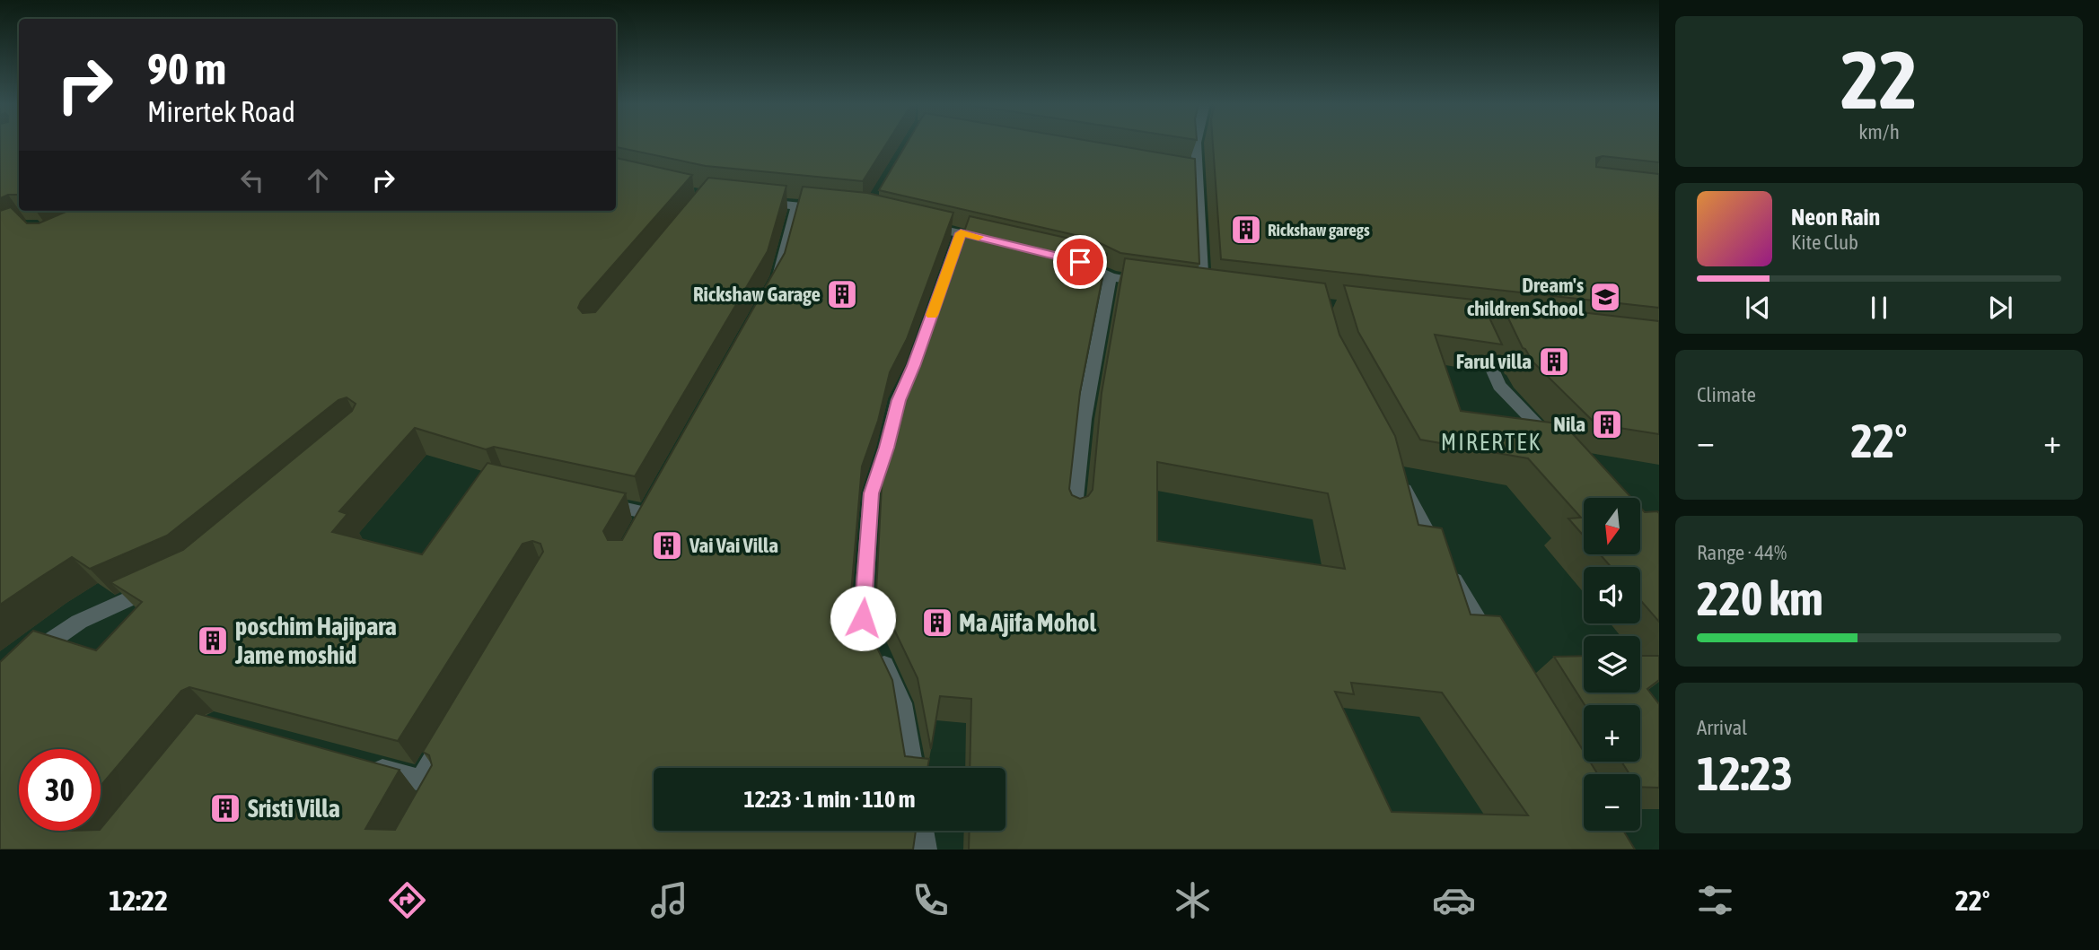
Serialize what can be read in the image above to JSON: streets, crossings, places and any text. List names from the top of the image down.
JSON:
{
  "districts": ["MIRERTEK"],
  "places": {
    "building": [
      "Rickshaw garegs",
      "Rickshaw Garage",
      "Farul villa",
      "Nila",
      "Vai Vai Villa",
      "Ma Ajifa Mohol",
      "poschim Hajipara Jame moshid",
      "Sristi Villa"
    ],
    "school or university": ["Dream's children School"]
  },
  "north": "bottom",
  "page": {
    "tile": [
      ["22", "km/h"],
      "Climate",
      ["Range · 44%", "220 km"],
      ["Arrival", "12:23"]
    ],
    "turn": ["90 m", "Mirertek Road"],
    "song": ["Neon Rain", "Kite Club"],
    "heat": ["−", "22°", "+"],
    "map_buttons": ["+", "−"],
    "limit": "30",
    "trip": "12:23 · 1 min · 110 m",
    "tabs": ["12:22", "22°"]
  }
}
